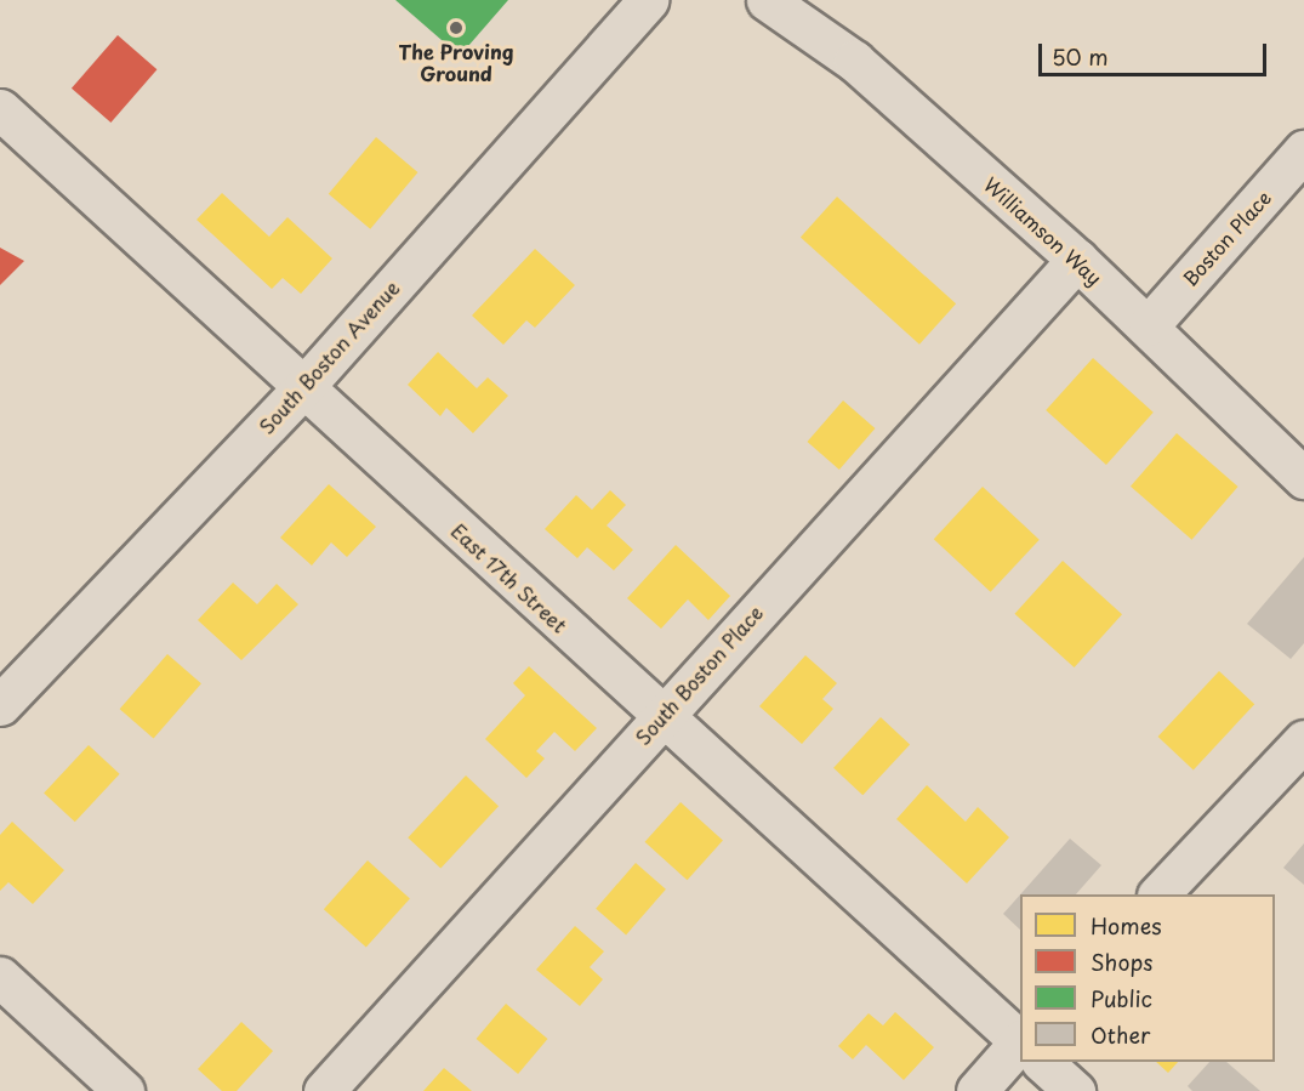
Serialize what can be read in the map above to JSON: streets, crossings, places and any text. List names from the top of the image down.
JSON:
{
  "streets": {
    "street": [
      "Williamson Way",
      "Boston Place",
      "South Boston Avenue",
      "East 17th Street",
      "South Boston Place"
    ]
  },
  "crossings": [
    ["Williamson Way", "Boston Place"],
    ["Williamson Way", "South Boston Place"],
    ["South Boston Avenue", "East 17th Street"],
    ["East 17th Street", "South Boston Place"]
  ],
  "places": ["The Proving Ground"],
  "legend": [
    "Homes",
    "Shops",
    "Public",
    "Other"
  ],
  "scale_bar": "50 m"
}
